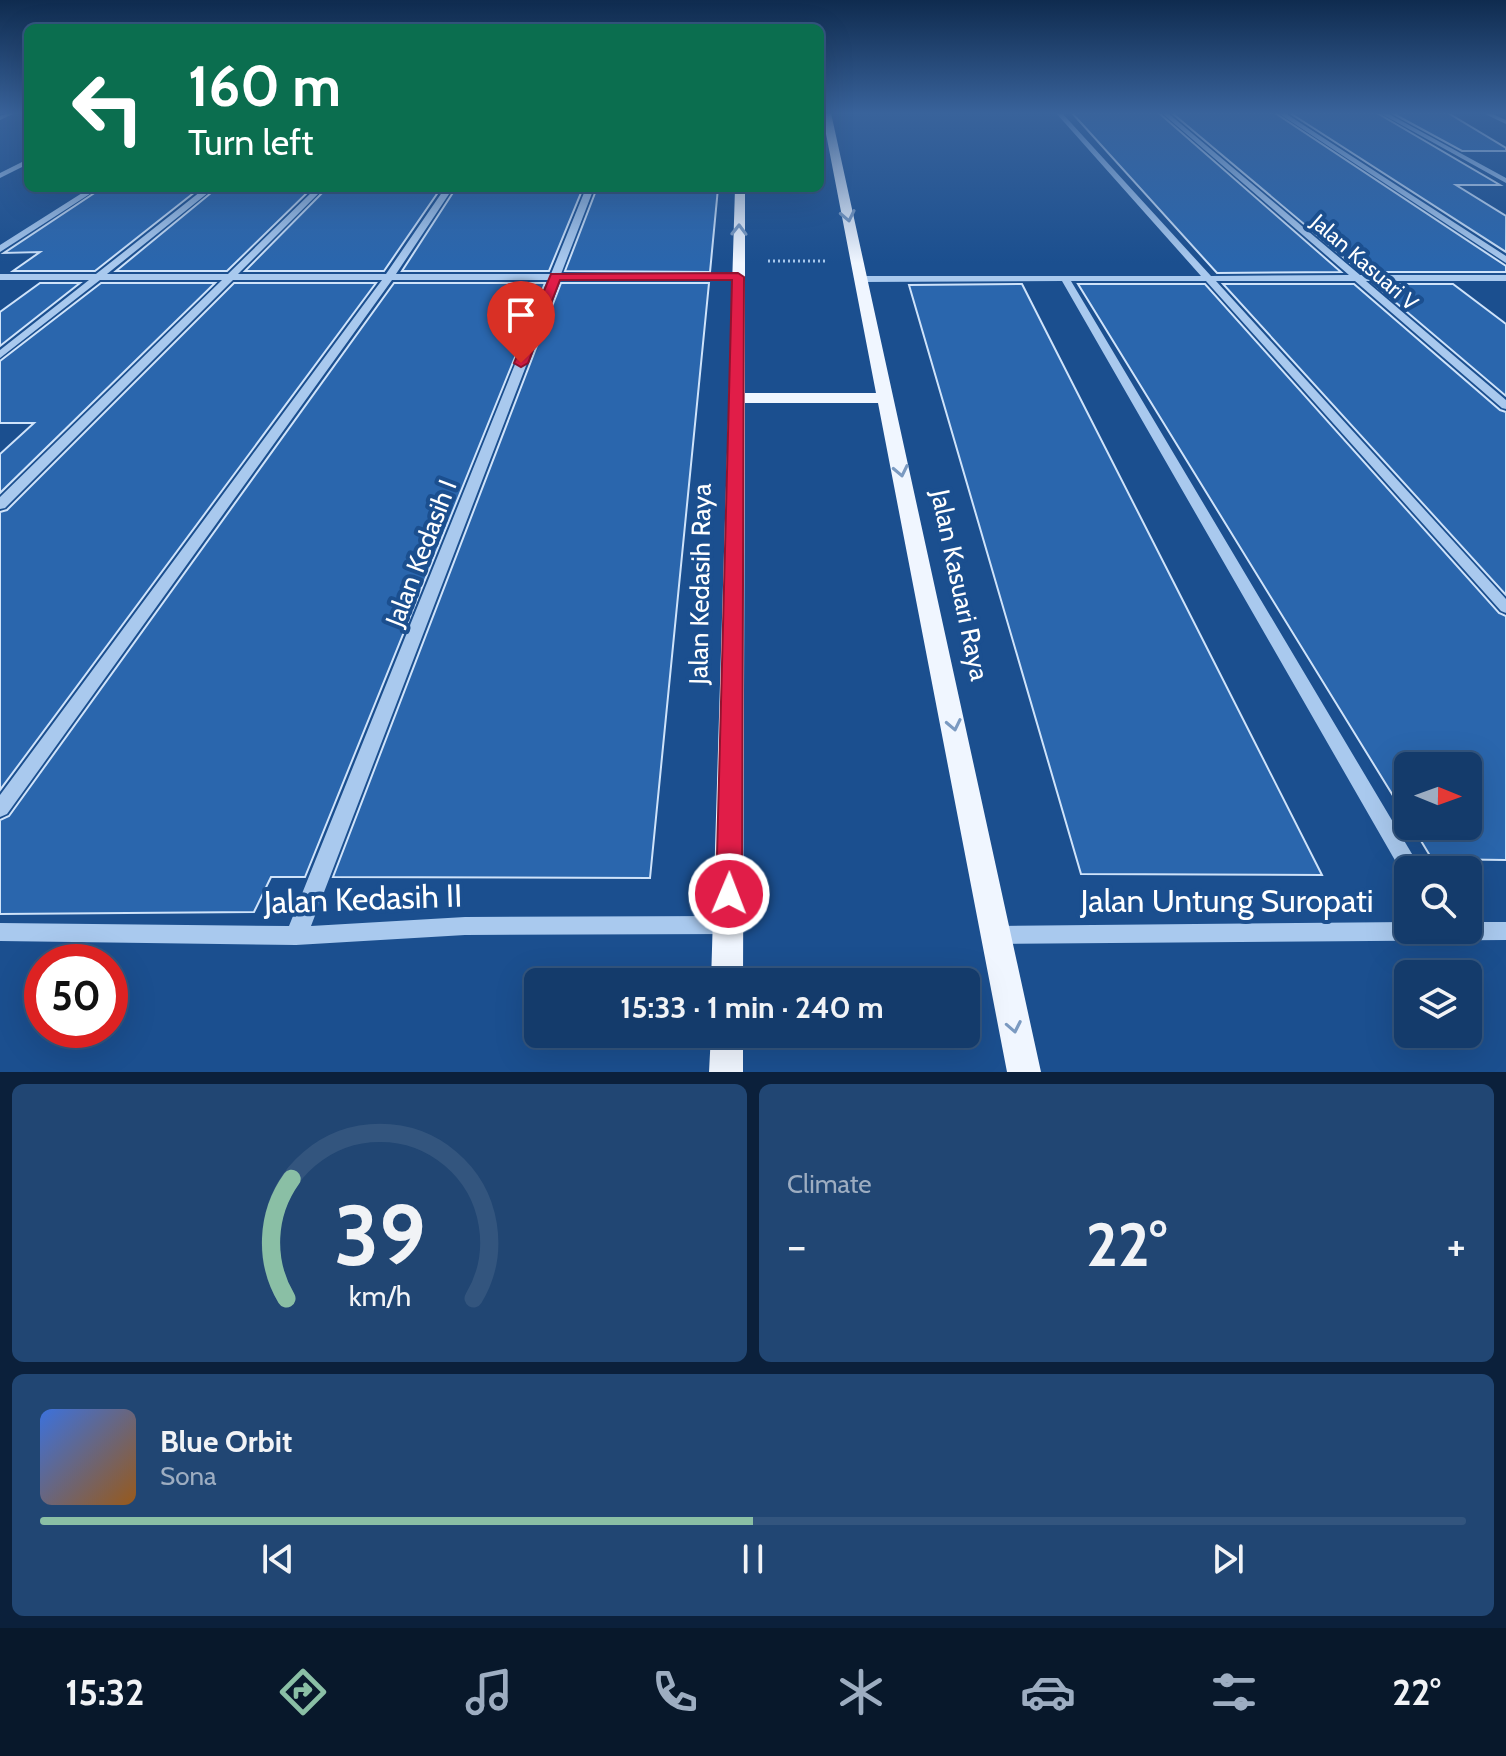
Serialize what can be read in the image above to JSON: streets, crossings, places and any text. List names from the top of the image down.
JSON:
{
  "streets": {
    "main road": ["Jalan Kedasih Raya", "Jalan Kasuari Raya"],
    "street": [
      "Jalan Kasuari V",
      "Jalan Kedasih I",
      "Jalan Kedasih II",
      "Jalan Untung Suropati"
    ]
  },
  "crossings": [
    ["Jalan Kedasih I", "Jalan Kedasih II"],
    ["Jalan Kedasih Raya", "Jalan Kedasih II"],
    ["Jalan Kasuari Raya", "Jalan Untung Suropati"]
  ],
  "one_way": ["Jalan Kasuari Raya"],
  "north": "right",
  "page": {
    "turn": ["160 m", "Turn left"],
    "limit": "50",
    "trip": "15:33 · 1 min · 240 m",
    "tile": "Climate",
    "heat": ["−", "22°", "+"],
    "song": ["Blue Orbit", "Sona"],
    "tabs": ["15:32", "22°"],
    "gauge": ["39", "km/h"]
  }
}
